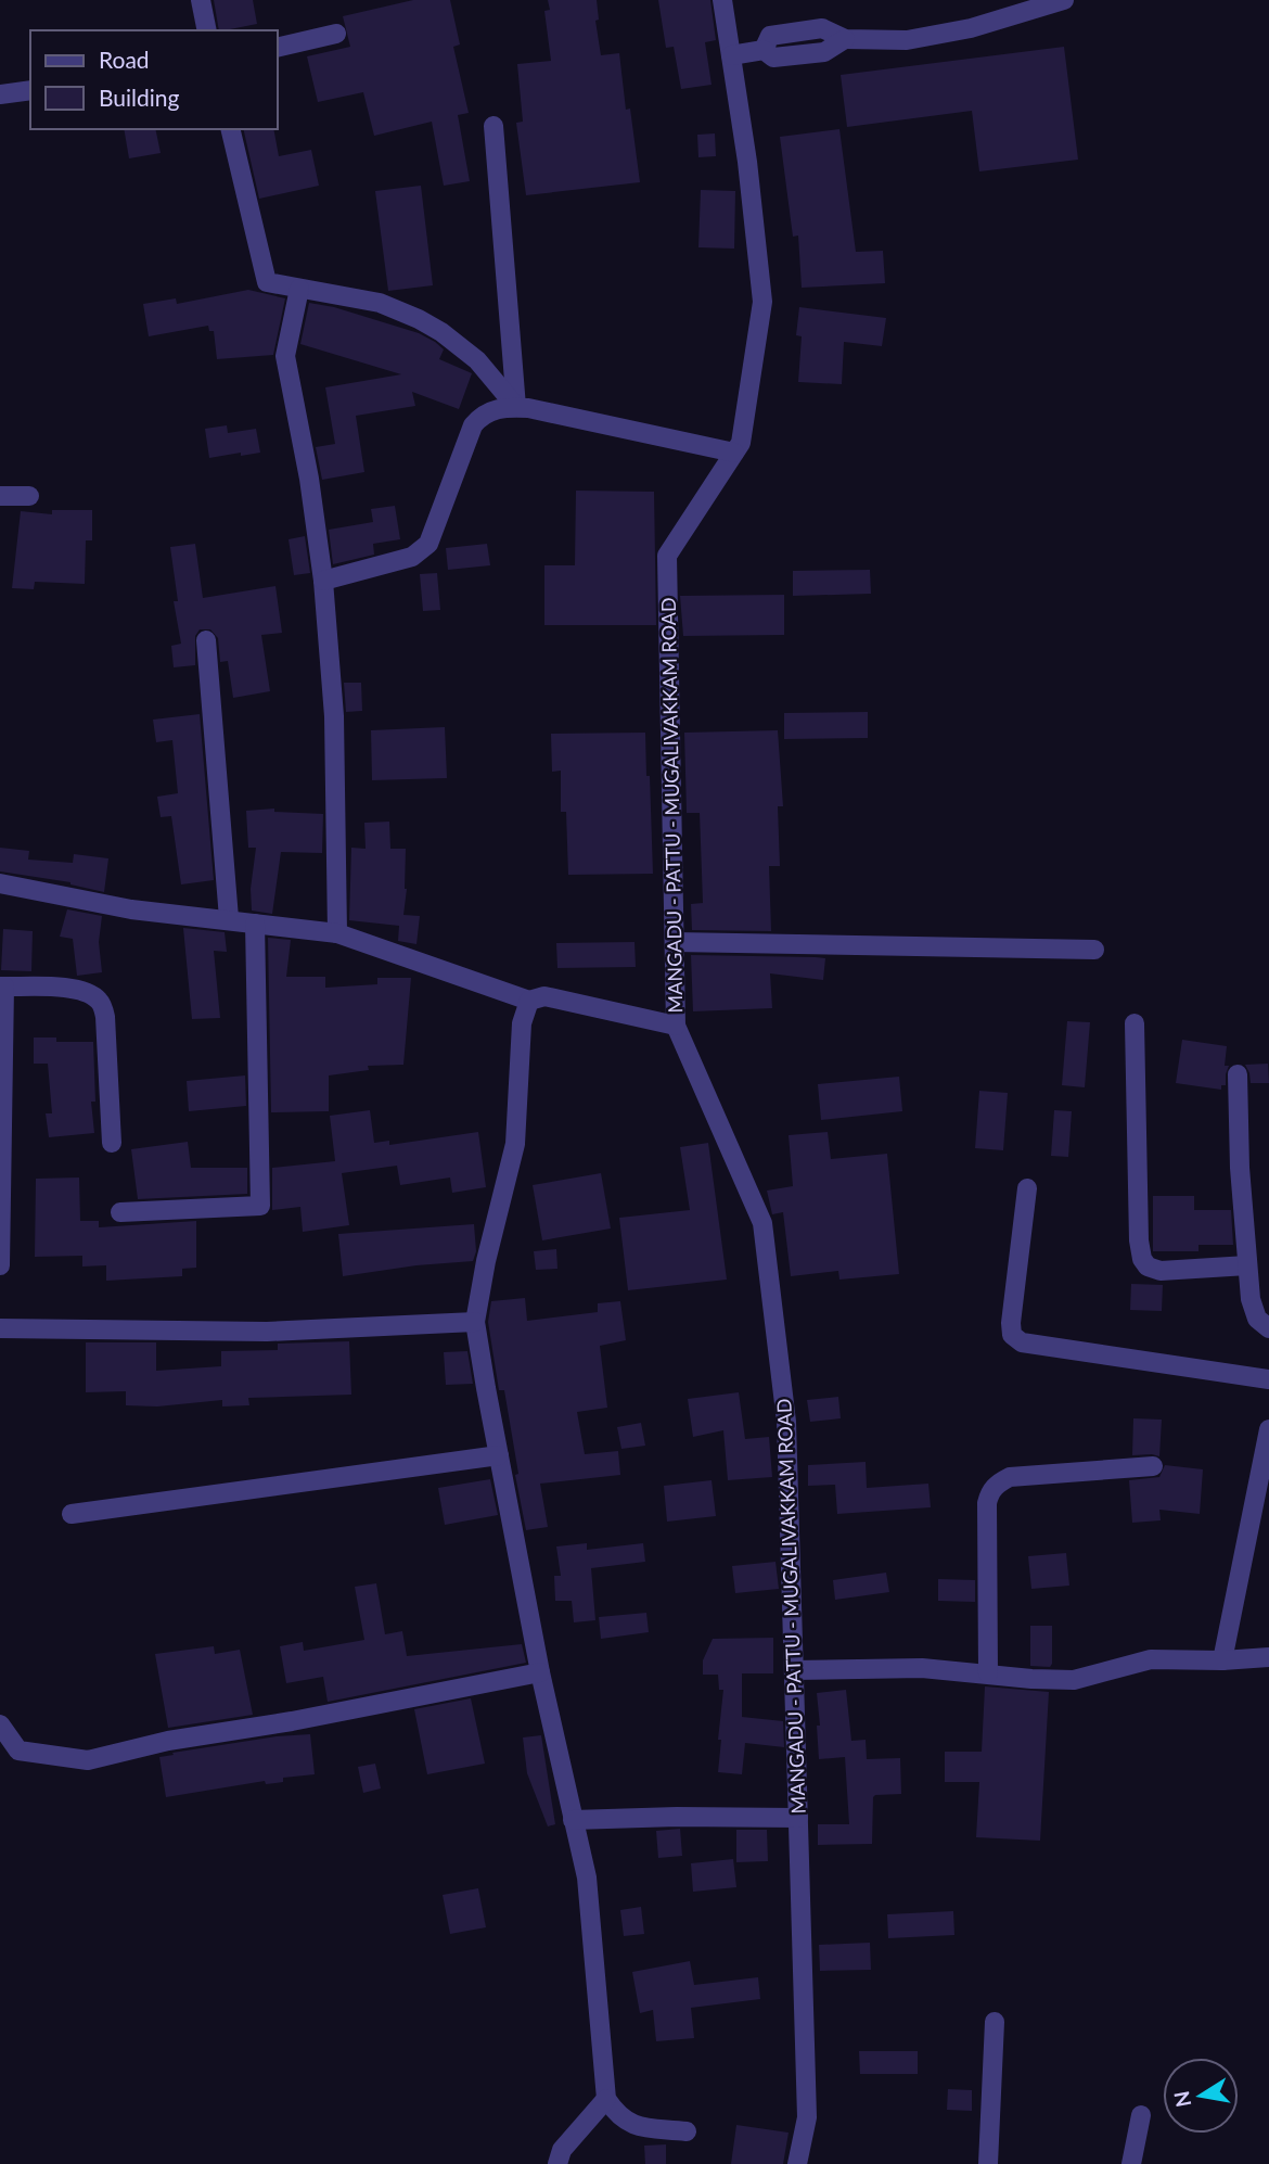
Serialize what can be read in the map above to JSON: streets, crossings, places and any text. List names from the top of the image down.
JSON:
{
  "streets": {
    "street": ["MANGADU - PATTU - MUGALIVAKKAM ROAD"]
  },
  "legend": ["Road", "Building"],
  "north": "left"
}
